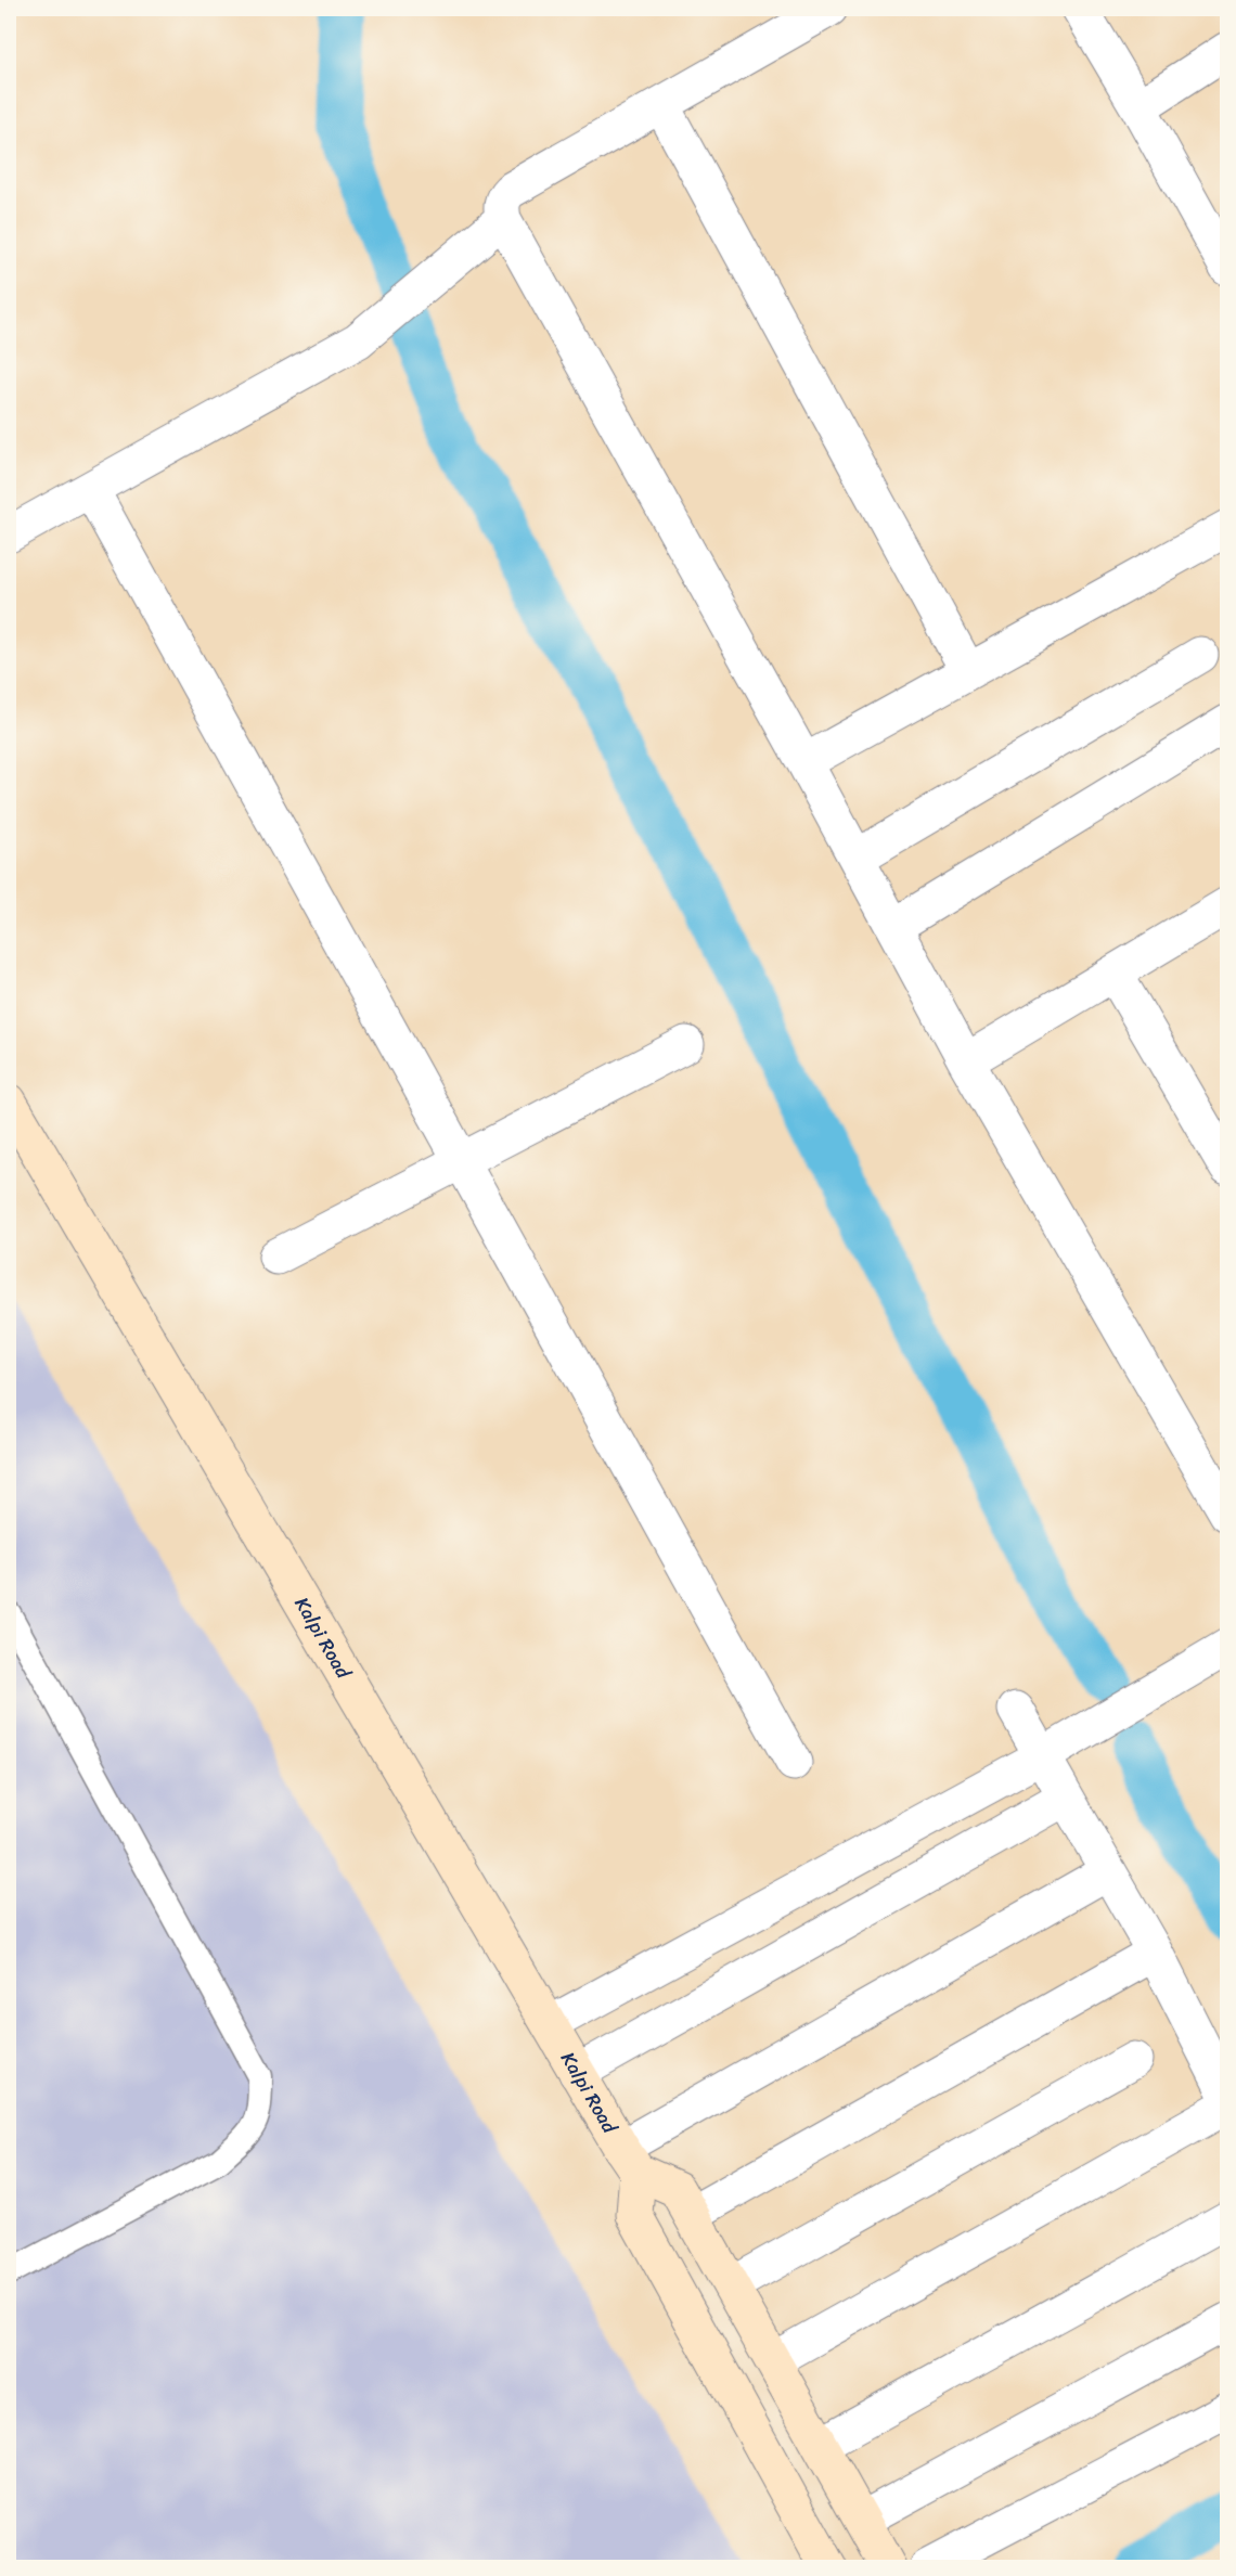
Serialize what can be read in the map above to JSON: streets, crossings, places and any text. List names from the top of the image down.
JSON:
{
  "streets": {
    "main road": ["Kalpi Road"]
  }
}
